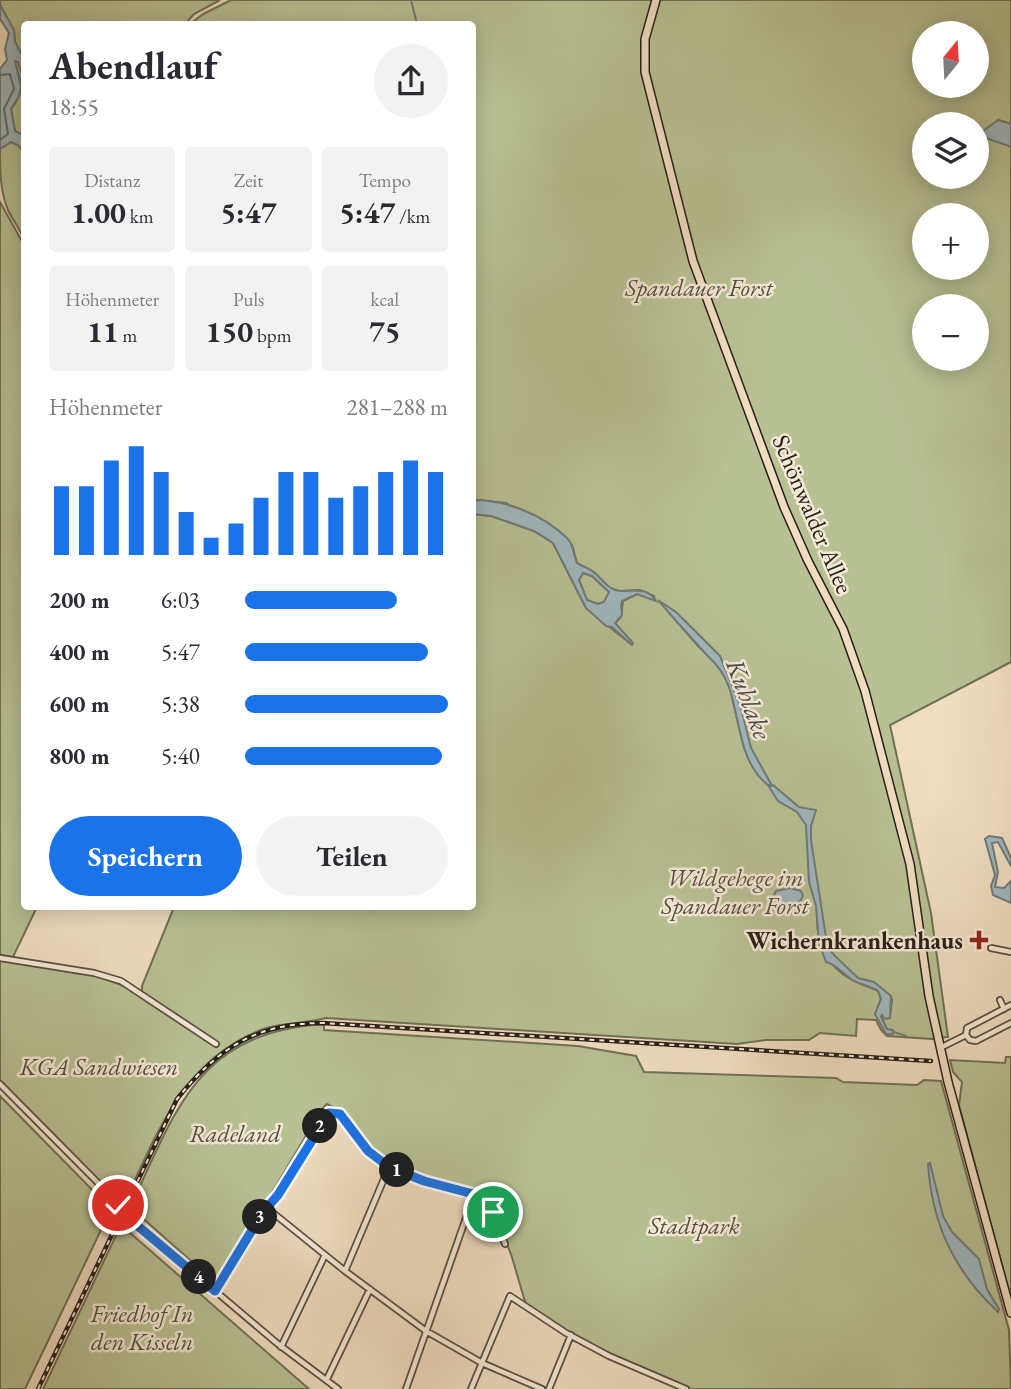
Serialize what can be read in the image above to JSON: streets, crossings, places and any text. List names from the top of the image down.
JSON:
{
  "streets": {
    "main road": ["Schönwalder Allee"]
  },
  "water": ["Kuhlake"],
  "parks": [
    "Spandauer Forst",
    "Wildgehege im Spandauer Forst",
    "KGA Sandwiesen",
    "Radeland",
    "Stadtpark",
    "Friedhof In den Kisseln"
  ],
  "places": {
    "health": ["Wichernkrankenhaus"]
  },
  "north": "top",
  "page": {
    "map_buttons": ["+", "−"],
    "heading": ["Abendlauf", "18:55"],
    "stats": [
      ["Distanz", "1.00 km"],
      ["Zeit", "5:47"],
      ["Tempo", "5:47 /km"],
      ["Höhenmeter", "11 m"],
      ["Puls", "150 bpm"],
      ["kcal", "75"]
    ],
    "chart": ["Höhenmeter", "281–288 m"],
    "list": [
      {
        "name": "200 m",
        "note": "6:03"
      },
      {
        "name": "400 m",
        "note": "5:47"
      },
      {
        "name": "600 m",
        "note": "5:38"
      },
      {
        "name": "800 m",
        "note": "5:40"
      }
    ],
    "buttons": ["Speichern", "Teilen"],
    "pins": [
      "2",
      "1",
      "3",
      "4"
    ]
  }
}
